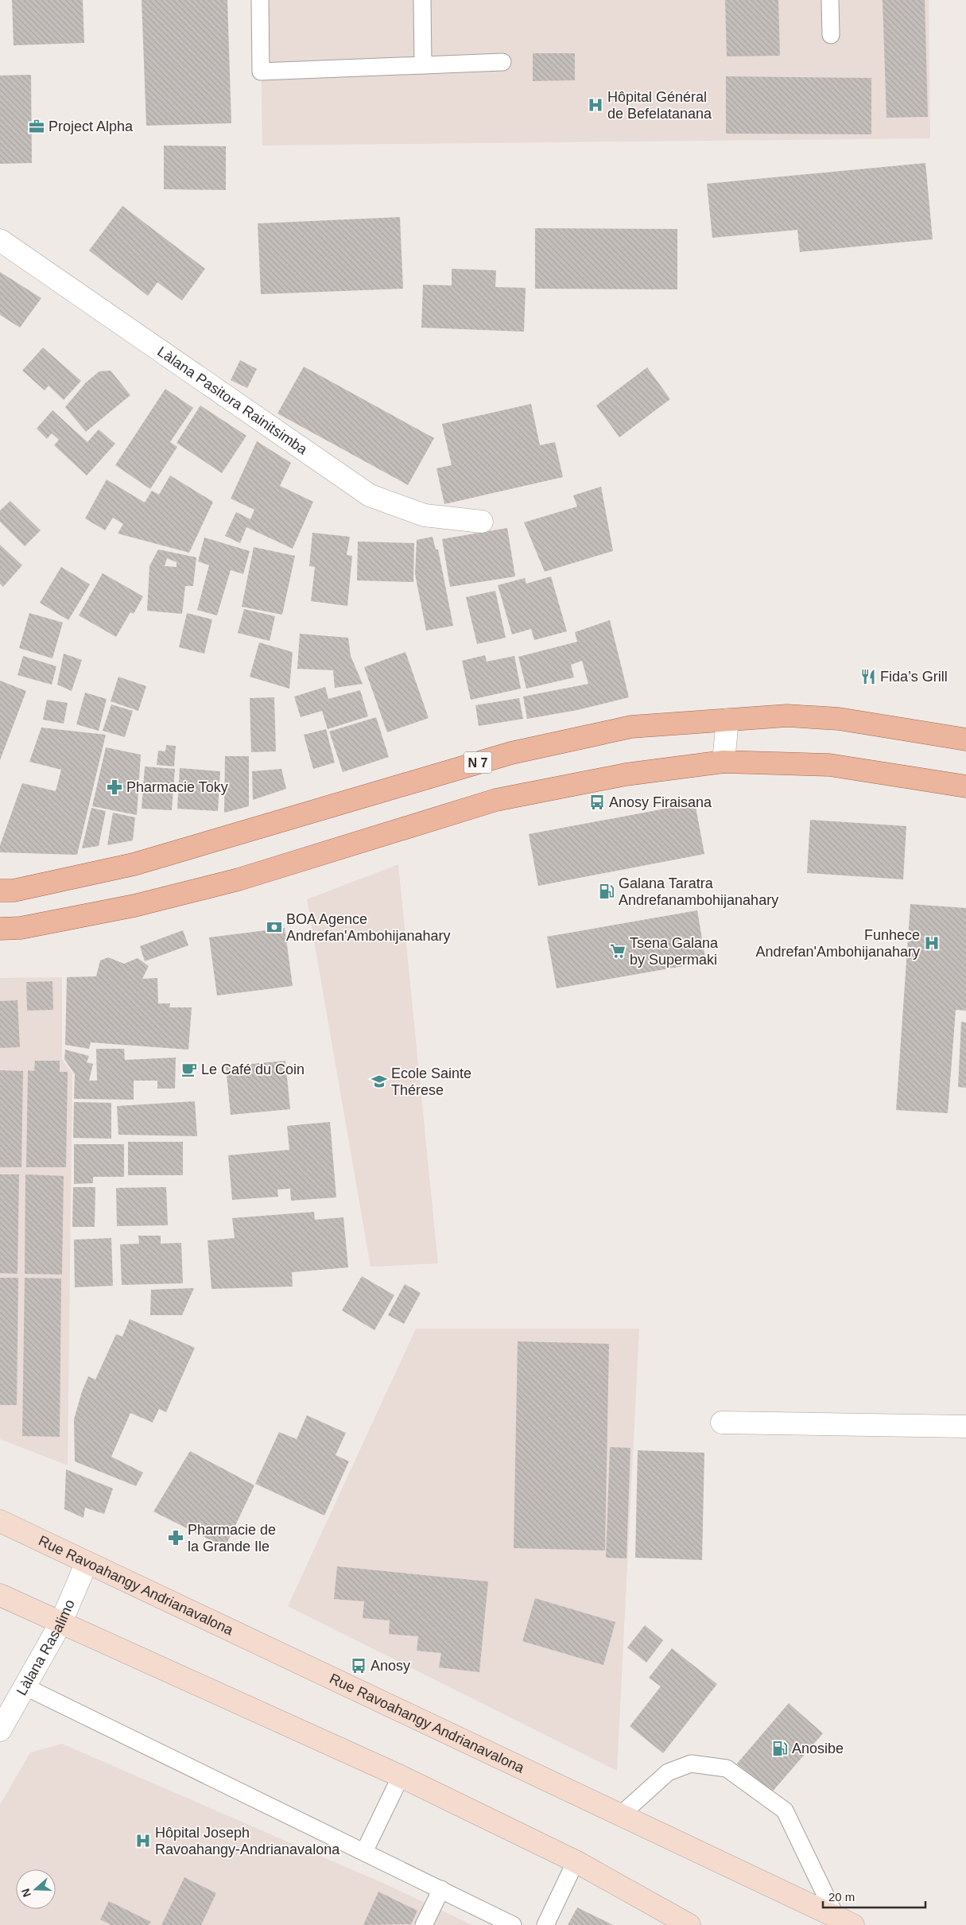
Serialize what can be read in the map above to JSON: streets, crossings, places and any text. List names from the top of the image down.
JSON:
{
  "streets": {
    "main road": ["N 7", "Rue Ravoahangy Andrianavalona"],
    "street": ["Làlana Pasitora Rainitsimba", "Làlana Rasalimo"]
  },
  "crossings": [
    ["Rue Ravoahangy Andrianavalona", "Làlana Rasalimo"]
  ],
  "places": {
    "hospital": ["Hôpital Général de Befelatanana", "Funhece Andrefan'Ambohijanahary", "Hôpital Joseph Ravoahangy-Andrianavalona"],
    "office": ["Project Alpha"],
    "restaurant": ["Fida’s Grill"],
    "pharmacy": ["Pharmacie Toky", "Pharmacie de la Grande Ile"],
    "bus stop": ["Anosy Firaisana", "Anosy"],
    "fuel station": ["Galana Taratra Andrefanambohijanahary", "Anosibe"],
    "bank": ["BOA Agence Andrefan'Ambohijanahary"],
    "supermarket": ["Tsena Galana by Supermaki"],
    "cafe": ["Le Café du Coin"],
    "school or university": ["Ecole Sainte Thérese"]
  },
  "scale_bar": "20 m",
  "north": "left"
}
